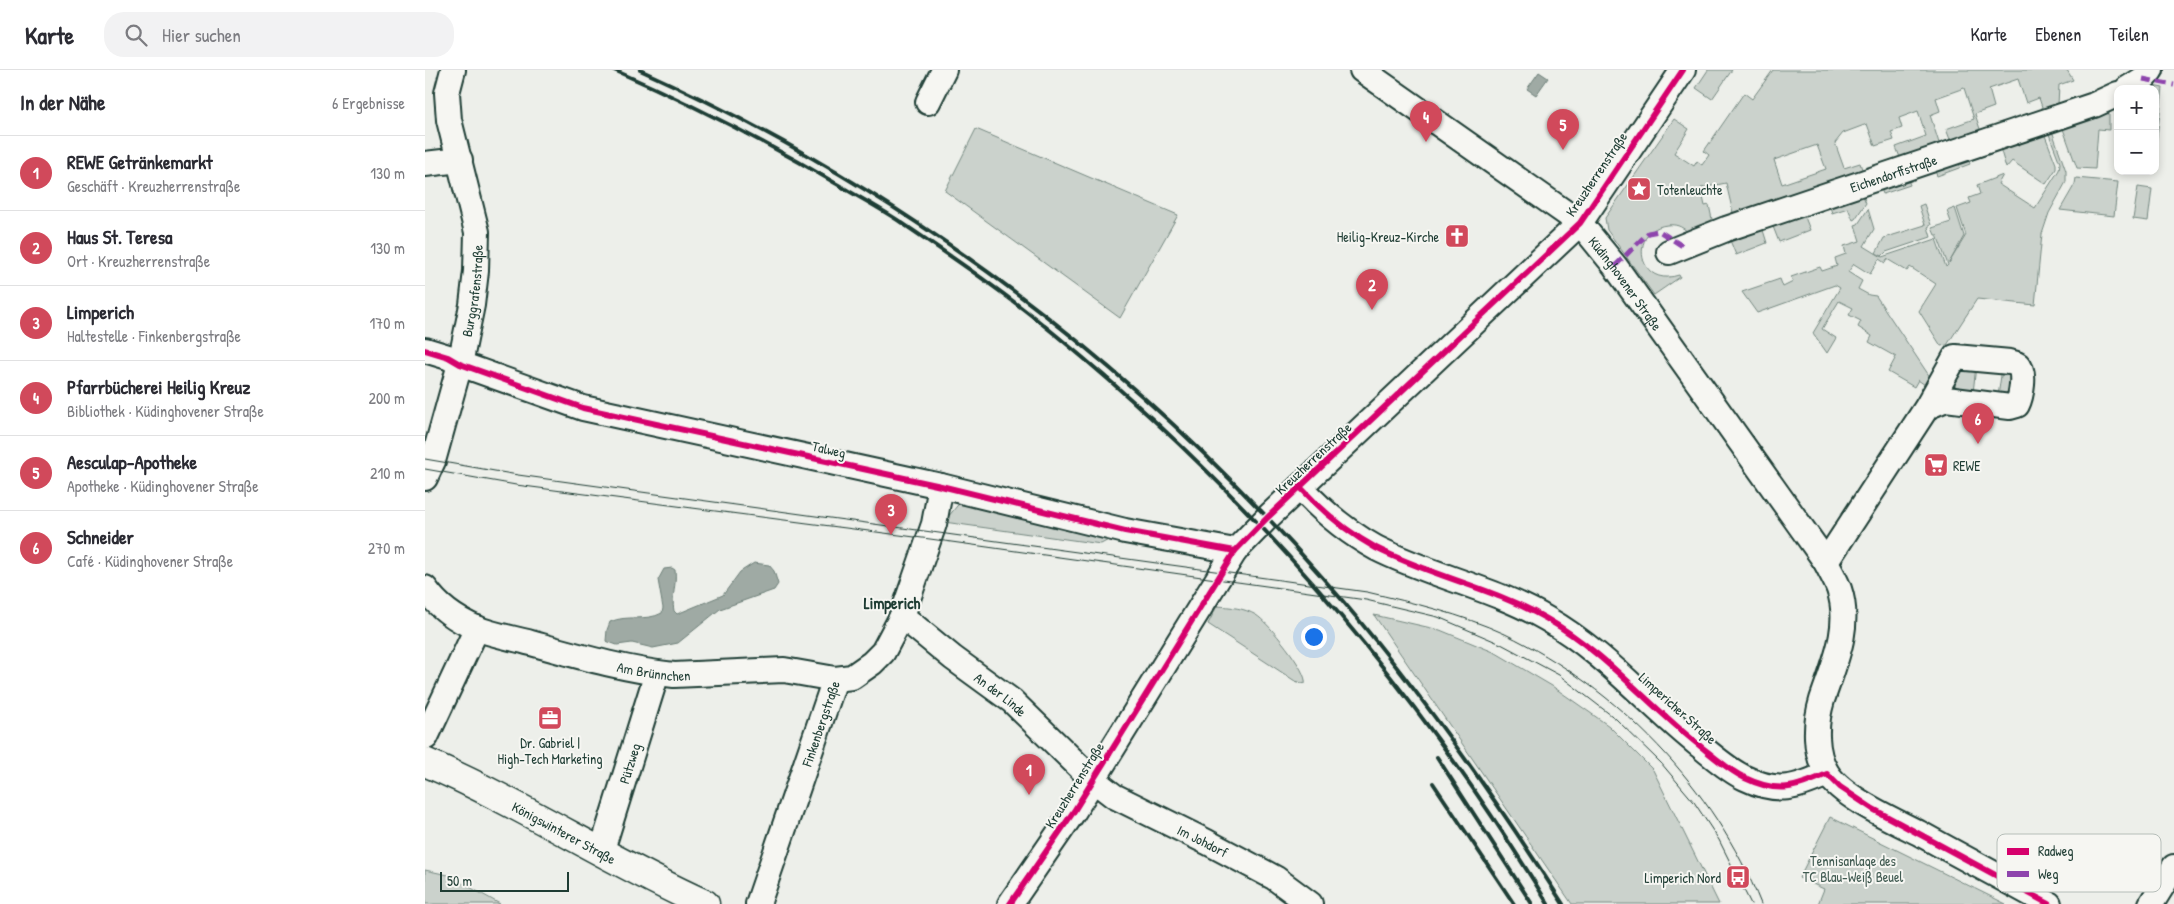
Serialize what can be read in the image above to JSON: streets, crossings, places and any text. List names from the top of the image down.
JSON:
{
  "streets": {
    "main road": ["Königswinterer Straße"],
    "street": [
      "Eichendorffstraße",
      "Kreuzherrenstraße",
      "Küdinghovener Straße",
      "Burggrafenstraße",
      "Talweg",
      "Am Brünnchen",
      "An der Linde",
      "Limpericher Straße",
      "Finkenbergstraße",
      "Pützweg",
      "Im Johdorf"
    ]
  },
  "crossings": [
    ["Kreuzherrenstraße", "Küdinghovener Straße"],
    ["Kreuzherrenstraße", "Talweg"],
    ["Kreuzherrenstraße", "An der Linde"],
    ["Kreuzherrenstraße", "Limpericher Straße"],
    ["Kreuzherrenstraße", "Im Johdorf"],
    ["Küdinghovener Straße", "Limpericher Straße"],
    ["Burggrafenstraße", "Talweg"],
    ["Talweg", "Finkenbergstraße"],
    ["Am Brünnchen", "Finkenbergstraße"],
    ["Am Brünnchen", "Pützweg"],
    ["An der Linde", "Finkenbergstraße"],
    ["An der Linde", "Im Johdorf"],
    ["Pützweg", "Königswinterer Straße"]
  ],
  "districts": ["Limperich"],
  "parks": ["Tennisanlage des TC Blau-Weiß Beuel"],
  "places": {
    "place": ["Totenleuchte"],
    "church": ["Heilig-Kreuz-Kirche"],
    "supermarket": ["REWE"],
    "office": ["Dr. Gabriel | High-Tech Marketing"],
    "bus stop": ["Limperich Nord"]
  },
  "legend": ["Radweg", "Weg"],
  "scale_bar": "50 m",
  "page": {
    "header": "Karte",
    "search": "Hier suchen",
    "nav": ["Karte", "Ebenen", "Teilen"],
    "heading": ["In der Nähe", "6 Ergebnisse"],
    "map_buttons": ["+", "−"],
    "pins": [
      "4",
      "5",
      "2",
      "6",
      "3",
      "1"
    ],
    "list": [
      {
        "mark": "1",
        "name": "REWE Getränkemarkt",
        "note": "Geschäft · Kreuzherrenstraße",
        "value": "130 m"
      },
      {
        "mark": "2",
        "name": "Haus St. Teresa",
        "note": "Ort · Kreuzherrenstraße",
        "value": "130 m"
      },
      {
        "mark": "3",
        "name": "Limperich",
        "note": "Haltestelle · Finkenbergstraße",
        "value": "170 m"
      },
      {
        "mark": "4",
        "name": "Pfarrbücherei Heilig Kreuz",
        "note": "Bibliothek · Küdinghovener Straße",
        "value": "200 m"
      },
      {
        "mark": "5",
        "name": "Aesculap-Apotheke",
        "note": "Apotheke · Küdinghovener Straße",
        "value": "210 m"
      },
      {
        "mark": "6",
        "name": "Schneider",
        "note": "Café · Küdinghovener Straße",
        "value": "270 m"
      }
    ],
    "scale": "50 m"
  }
}
